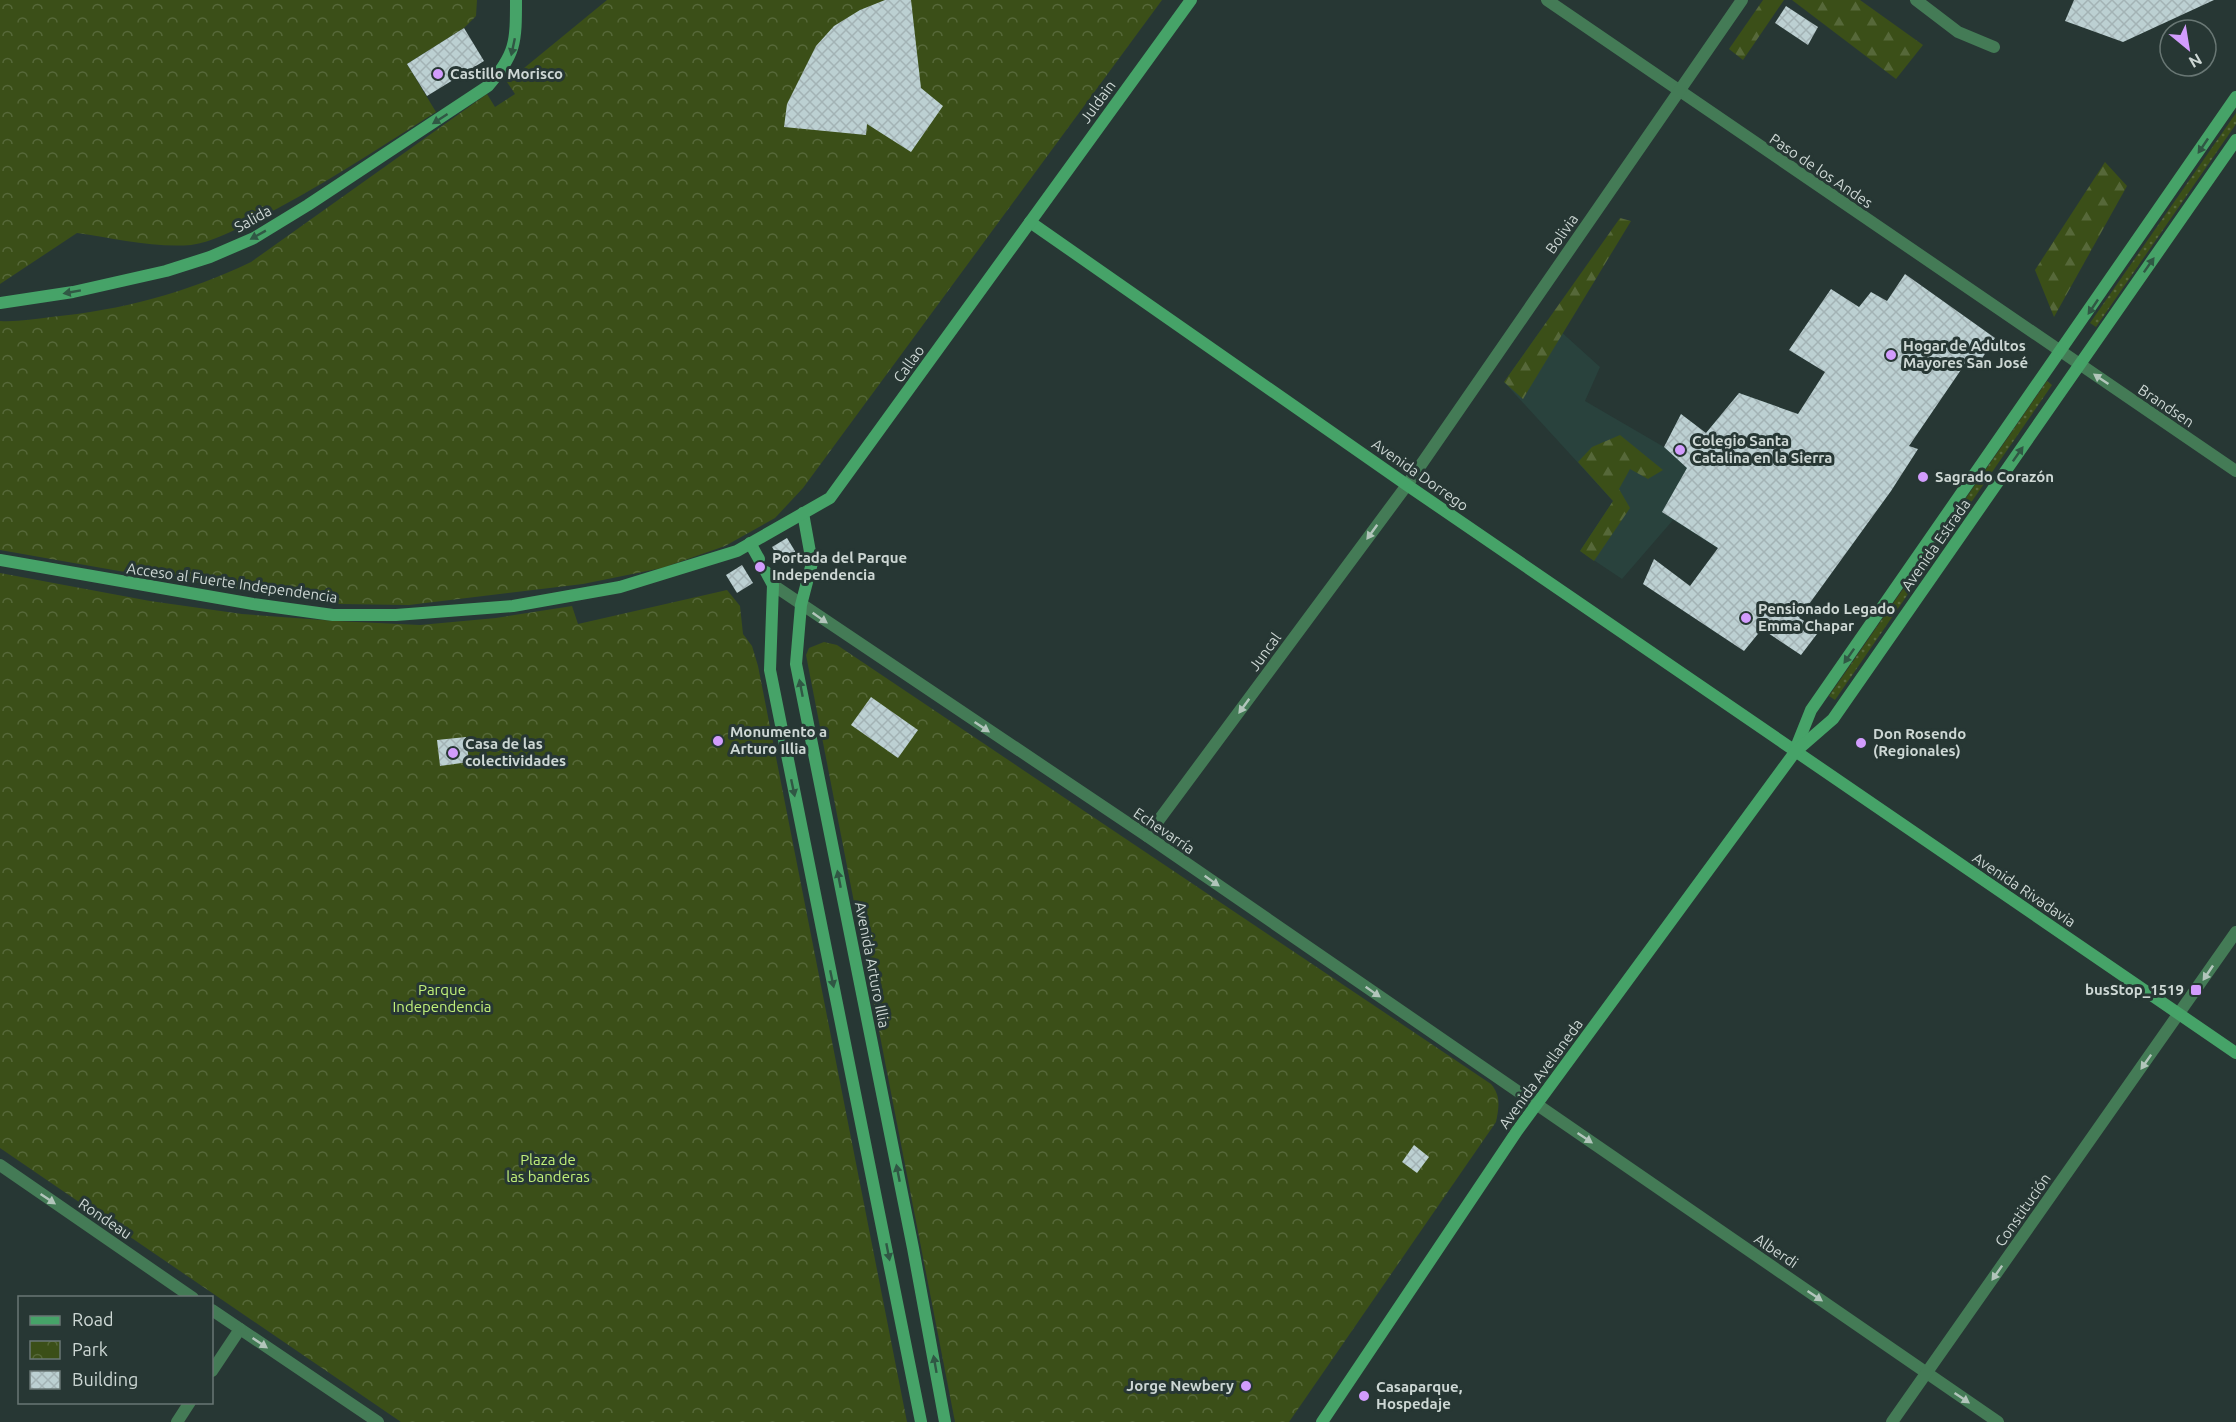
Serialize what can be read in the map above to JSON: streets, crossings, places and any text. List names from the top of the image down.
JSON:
{
  "streets": {
    "street": [
      "Juldain",
      "Paso de los Andes",
      "Salida",
      "Bolivia",
      "Callao",
      "Brandsen",
      "Avenida Dorrego",
      "Avenida Estrada",
      "Acceso al Fuerte Independencia",
      "Juncal",
      "Echevarría",
      "Avenida Rivadavia",
      "Avenida Arturo Illia",
      "Avenida Avellaneda",
      "Constitución",
      "Rondeau",
      "Alberdi"
    ]
  },
  "crossings": [
    ["Juldain", "Callao"],
    ["Juldain", "Avenida Dorrego"],
    ["Paso de los Andes", "Bolivia"],
    ["Paso de los Andes", "Brandsen"],
    ["Paso de los Andes", "Avenida Estrada"],
    ["Bolivia", "Avenida Dorrego"],
    ["Bolivia", "Juncal"],
    ["Callao", "Avenida Dorrego"],
    ["Callao", "Acceso al Fuerte Independencia"],
    ["Callao", "Avenida Arturo Illia"],
    ["Brandsen", "Avenida Estrada"],
    ["Avenida Dorrego", "Avenida Estrada"],
    ["Avenida Dorrego", "Juncal"],
    ["Avenida Dorrego", "Avenida Rivadavia"],
    ["Avenida Dorrego", "Avenida Avellaneda"],
    ["Avenida Estrada", "Avenida Rivadavia"],
    ["Avenida Estrada", "Avenida Avellaneda"],
    ["Acceso al Fuerte Independencia", "Avenida Arturo Illia"],
    ["Juncal", "Echevarría"],
    ["Echevarría", "Avenida Arturo Illia"],
    ["Echevarría", "Avenida Avellaneda"],
    ["Echevarría", "Alberdi"],
    ["Avenida Rivadavia", "Avenida Avellaneda"],
    ["Avenida Rivadavia", "Constitución"],
    ["Avenida Avellaneda", "Alberdi"],
    ["Constitución", "Alberdi"]
  ],
  "one_way": [
    "Salida",
    "Brandsen",
    "Juncal",
    "Echevarría",
    "Constitución",
    "Rondeau",
    "Alberdi"
  ],
  "parks": ["Parque Independencia", "Plaza de las banderas"],
  "places": {
    "other": [
      "Castillo Morisco",
      "Hogar de Adultos Mayores San José",
      "Colegio Santa Catalina en la Sierra",
      "Sagrado Corazón",
      "Portada del Parque Independencia",
      "Pensionado Legado Emma Chapar",
      "Monumento a Arturo Illia",
      "Don Rosendo (Regionales)",
      "Casa de las colectividades",
      "Jorge Newbery",
      "Casaparque, Hospedaje"
    ],
    "transit": ["busStop_1519"]
  },
  "legend": ["Road", "Park", "Building"],
  "north": "bottom right"
}
